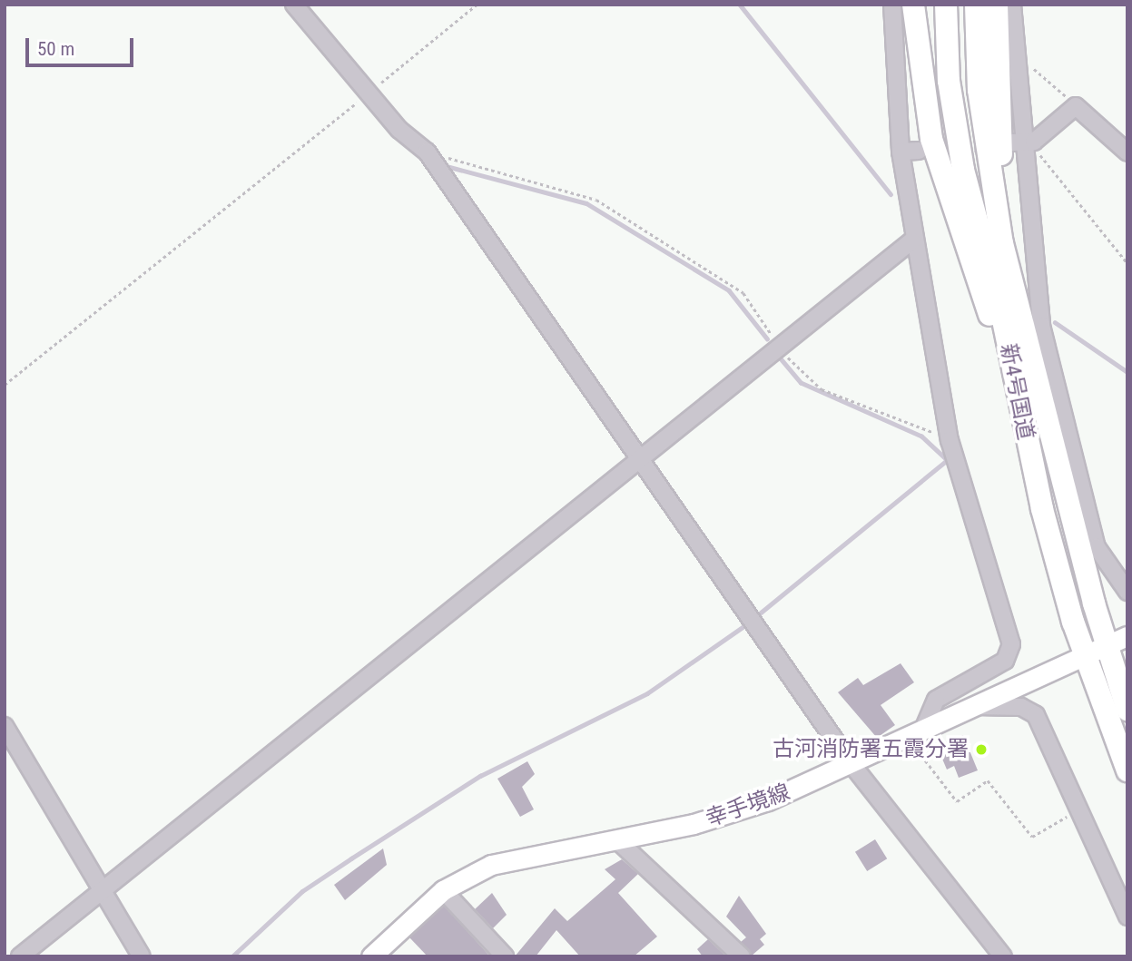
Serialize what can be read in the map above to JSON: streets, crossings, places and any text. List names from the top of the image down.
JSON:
{
  "streets": {
    "highway": ["新4号国道"],
    "main road": ["幸手境線"]
  },
  "crossings": [
    ["新4号国道", "幸手境線"]
  ],
  "places": ["古河消防署五霞分署"],
  "scale_bar": "50 m"
}
